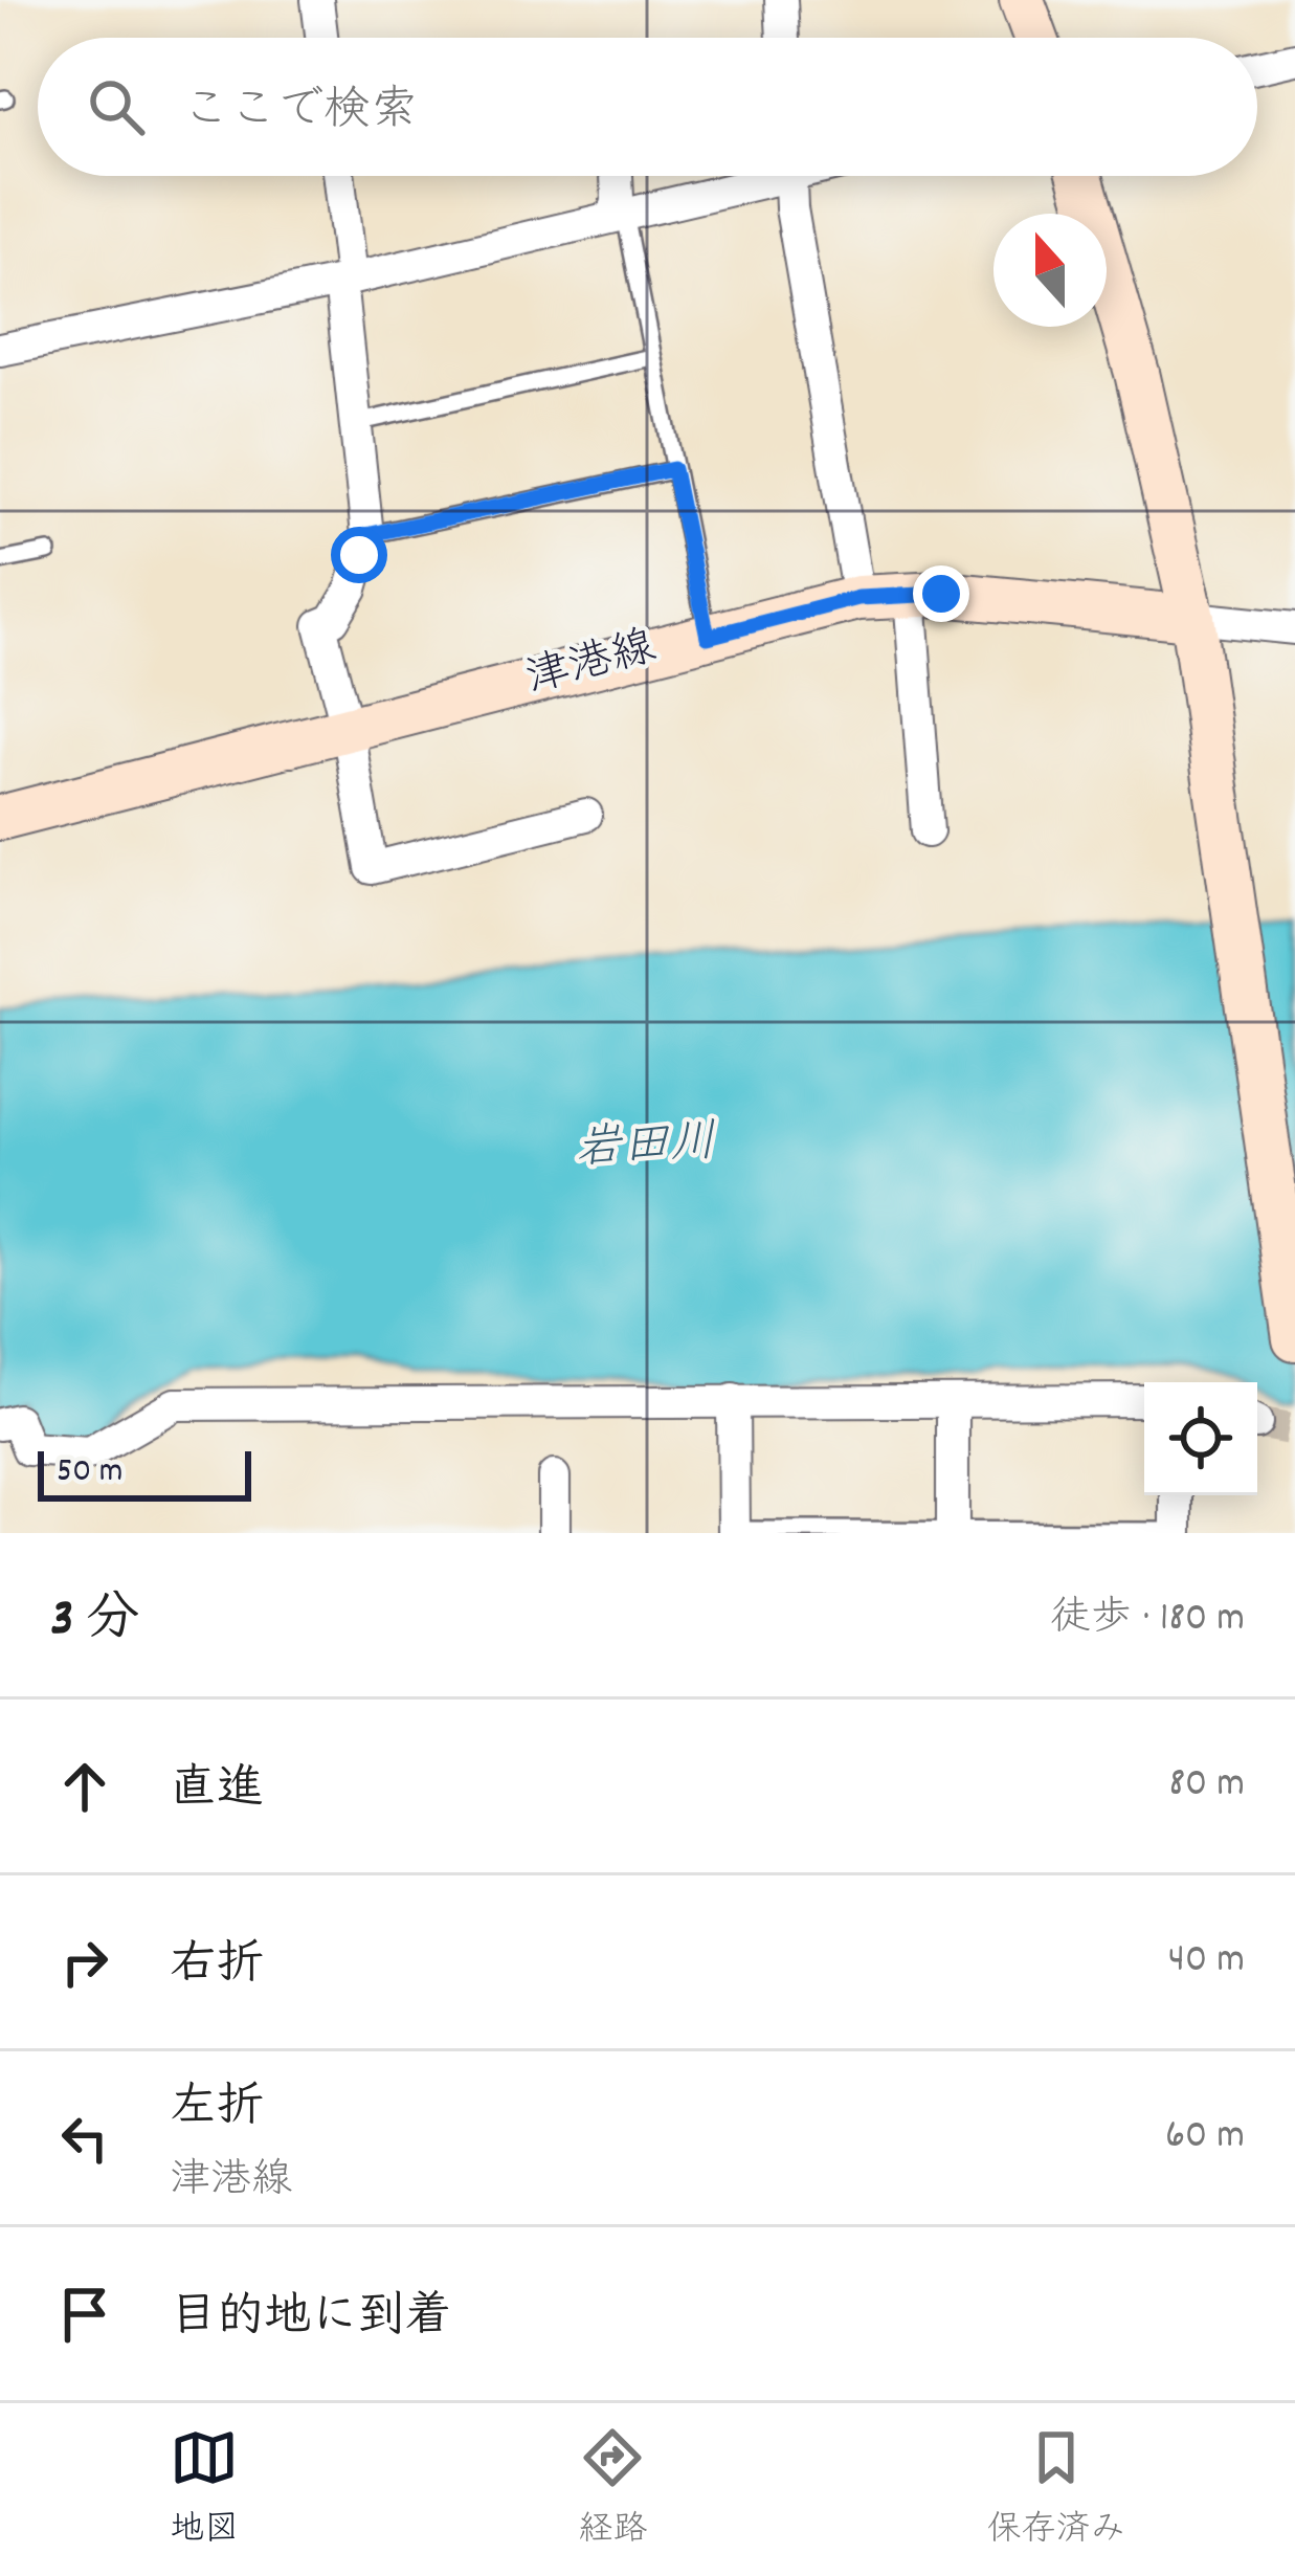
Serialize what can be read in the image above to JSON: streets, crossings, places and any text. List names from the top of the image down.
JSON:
{
  "streets": {
    "street": ["津港線"]
  },
  "water": ["岩田川"],
  "scale_bar": "50 m",
  "north": "top",
  "page": {
    "search": "ここで検索",
    "scale": "50 m",
    "heading": ["3 分", "徒歩 · 180 m"],
    "list": [
      ["直進", "80 m"],
      ["右折", "40 m"],
      ["左折", "津港線", "60 m"],
      "目的地に到着"
    ],
    "nav": ["地図", "経路", "保存済み"]
  }
}
